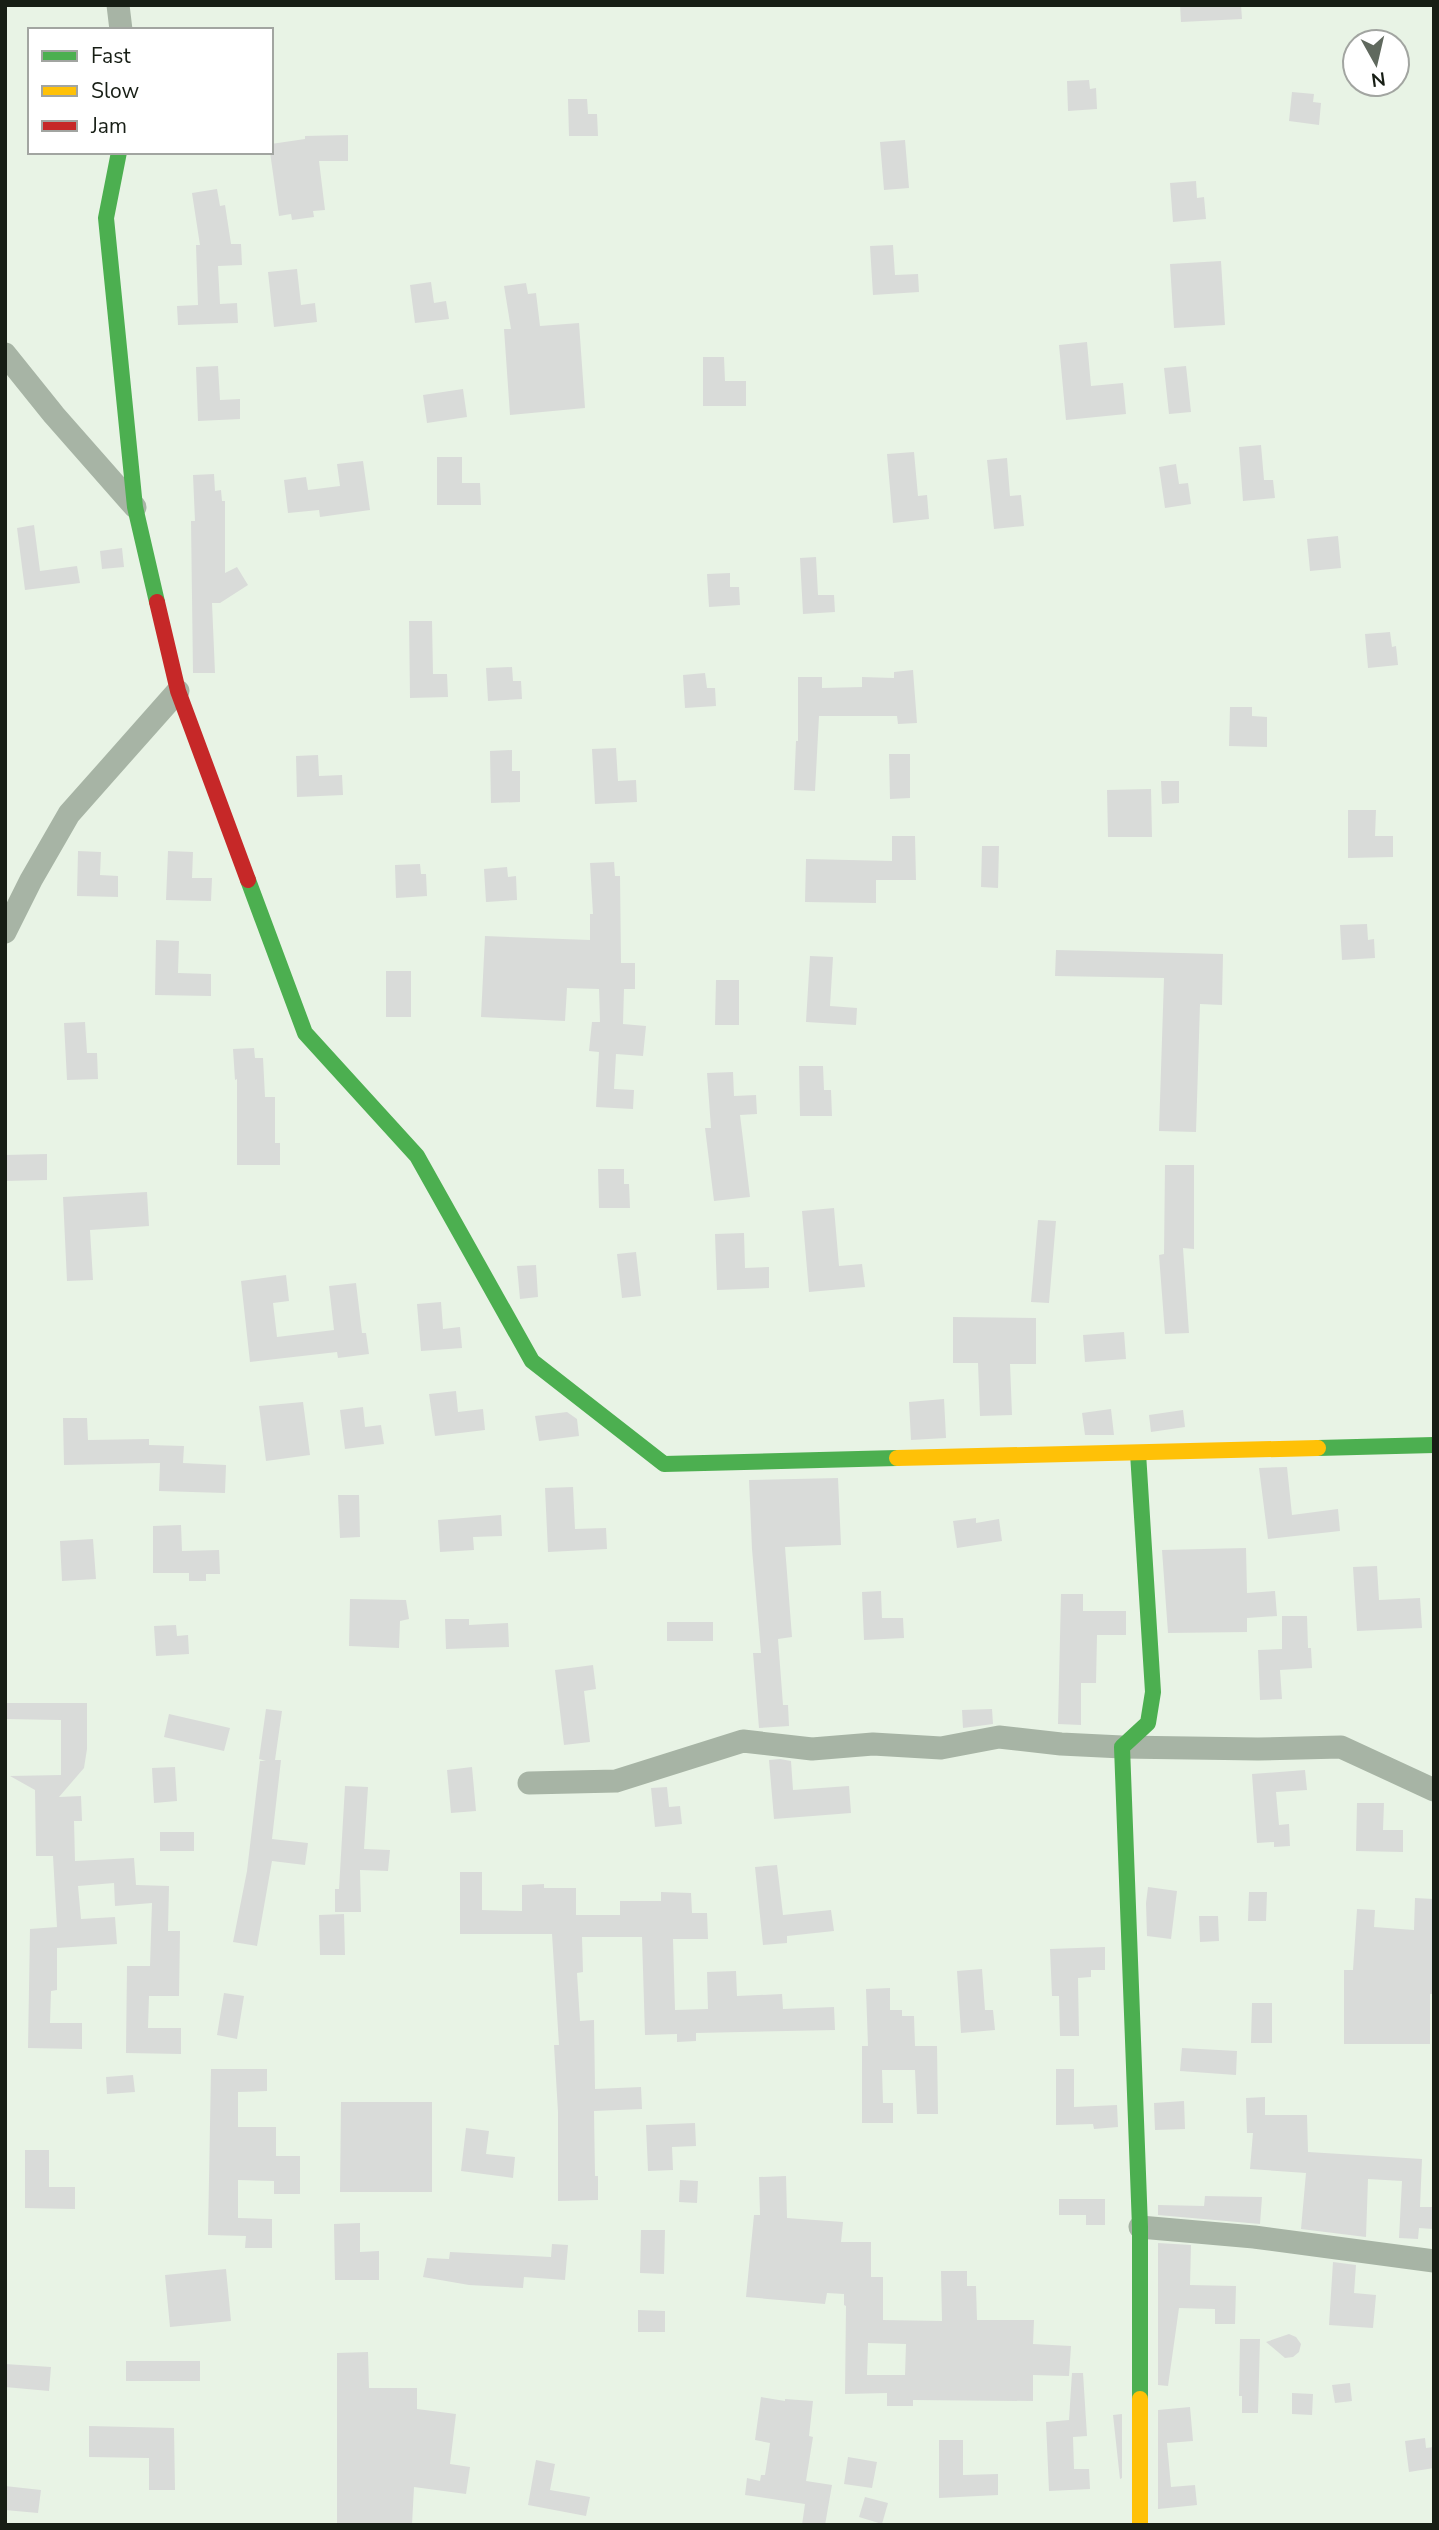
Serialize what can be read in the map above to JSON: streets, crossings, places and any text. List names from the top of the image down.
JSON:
{
  "legend": ["Fast", "Slow", "Jam"],
  "north": "bottom"
}
